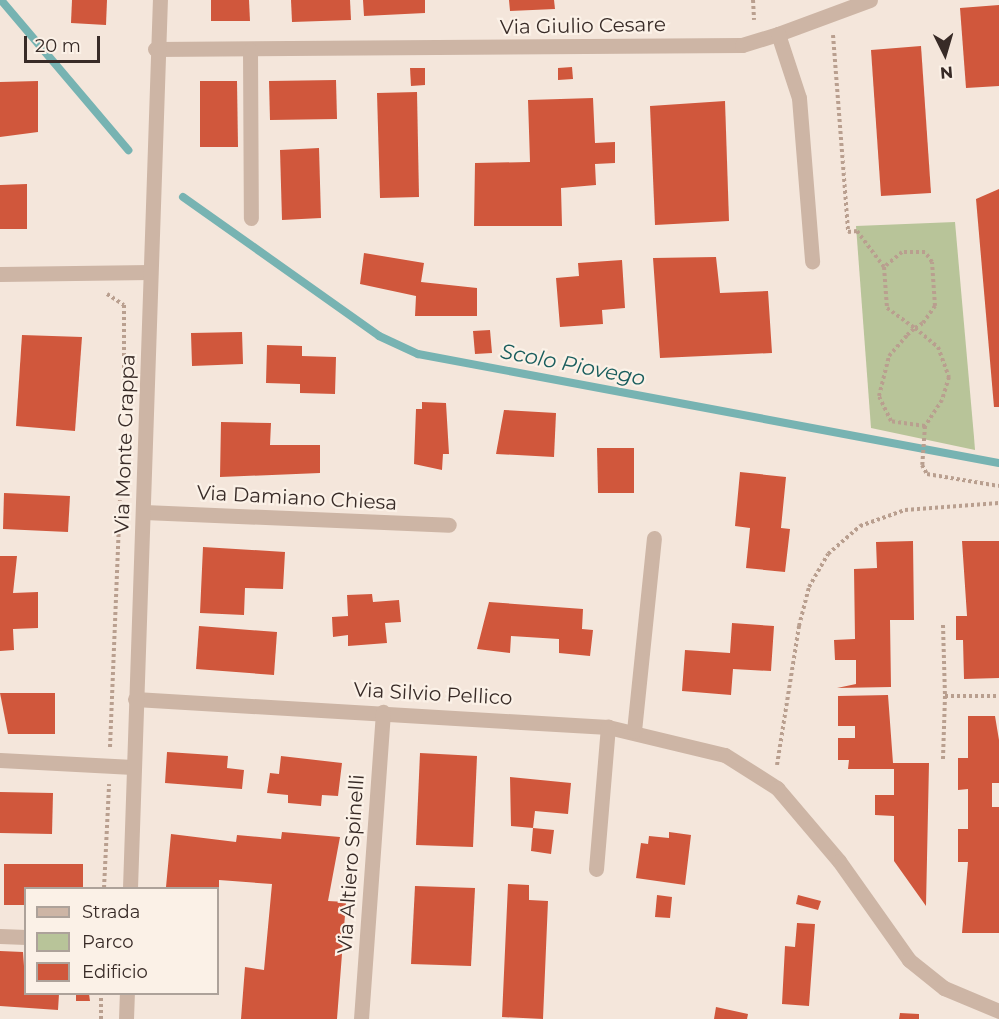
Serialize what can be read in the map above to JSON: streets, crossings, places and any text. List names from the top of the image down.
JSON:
{
  "streets": {
    "street": [
      "Via Giulio Cesare",
      "Via Monte Grappa",
      "Via Damiano Chiesa",
      "Via Silvio Pellico",
      "Via Altiero Spinelli"
    ]
  },
  "crossings": [
    ["Via Giulio Cesare", "Via Monte Grappa"],
    ["Via Monte Grappa", "Via Damiano Chiesa"],
    ["Via Monte Grappa", "Via Silvio Pellico"],
    ["Via Silvio Pellico", "Via Altiero Spinelli"]
  ],
  "water": ["Scolo Piovego"],
  "legend": ["Strada", "Parco", "Edificio"],
  "scale_bar": "20 m",
  "north": "bottom"
}
